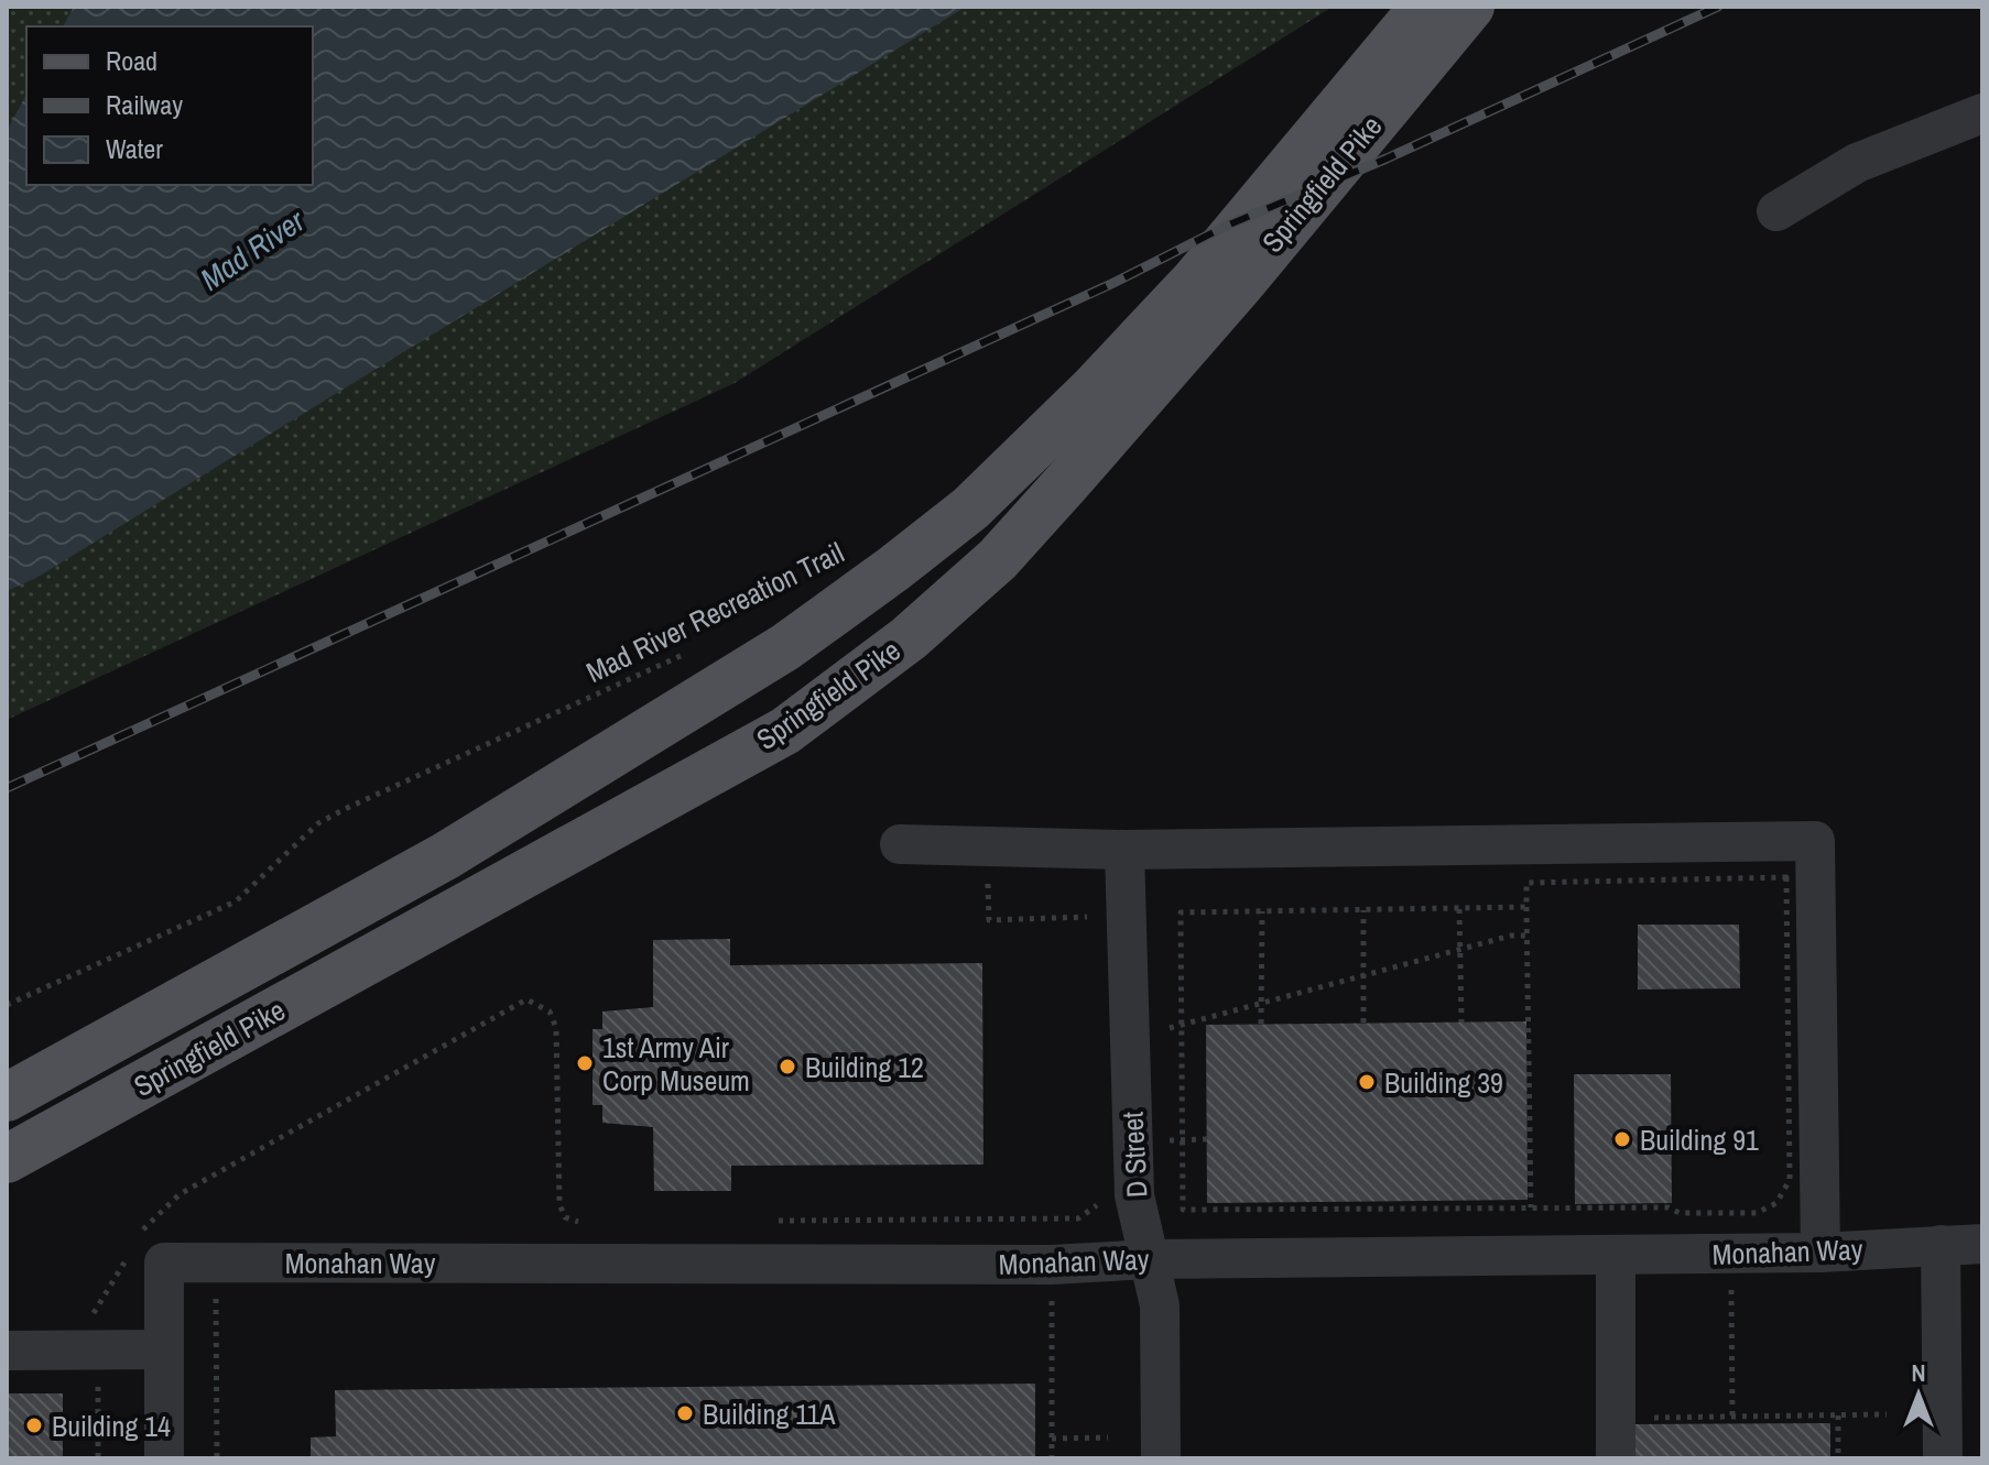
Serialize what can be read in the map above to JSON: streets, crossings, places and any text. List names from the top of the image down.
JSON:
{
  "streets": {
    "main road": ["Springfield Pike"],
    "street": ["D Street", "Monahan Way"],
    "path": ["Mad River Recreation Trail"]
  },
  "crossings": [
    ["D Street", "Monahan Way"]
  ],
  "water": ["Mad River"],
  "places": [
    "1st Army Air Corp Museum",
    "Building 12",
    "Building 39",
    "Building 91",
    "Building 11A",
    "Building 14"
  ],
  "legend": ["Road", "Railway", "Water"],
  "north": "top"
}
